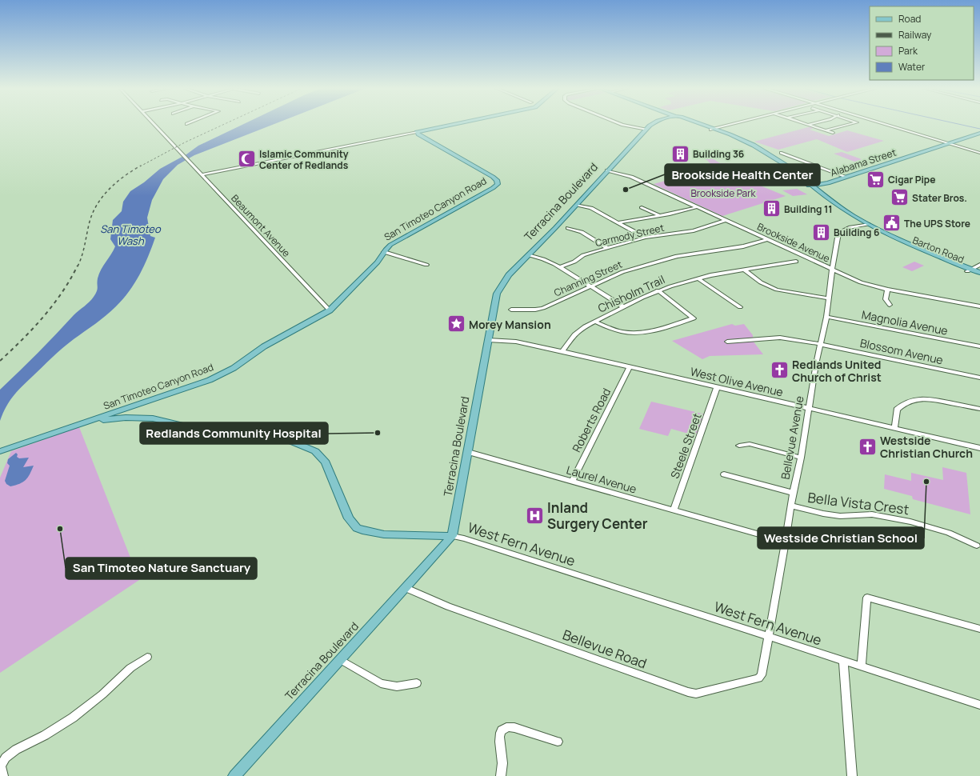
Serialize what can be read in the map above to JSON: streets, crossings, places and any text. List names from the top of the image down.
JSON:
{
  "streets": {
    "main road": [
      "Alabama Street",
      "Terracina Boulevard",
      "San Timoteo Canyon Road",
      "Barton Road",
      "West Fern Avenue"
    ],
    "street": [
      "Beaumont Avenue",
      "Carmody Street",
      "Brookside Avenue",
      "Channing Street",
      "Chisholm Trail",
      "Magnolia Avenue",
      "Blossom Avenue",
      "West Olive Avenue",
      "Roberts Road",
      "Bellevue Avenue",
      "Steele Street",
      "Laurel Avenue",
      "Bella Vista Crest",
      "Bellevue Road"
    ]
  },
  "crossings": [
    ["Alabama Street", "Barton Road"],
    ["Terracina Boulevard", "Brookside Avenue"],
    ["Terracina Boulevard", "West Olive Avenue"],
    ["Terracina Boulevard", "Laurel Avenue"],
    ["Terracina Boulevard", "West Fern Avenue"],
    ["Terracina Boulevard", "Bellevue Road"],
    ["San Timoteo Canyon Road", "Beaumont Avenue"],
    ["San Timoteo Canyon Road", "West Fern Avenue"],
    ["Carmody Street", "Brookside Avenue"],
    ["Brookside Avenue", "Channing Street"],
    ["Brookside Avenue", "Bellevue Avenue"],
    ["Barton Road", "Bellevue Avenue"],
    ["Chisholm Trail", "West Olive Avenue"],
    ["Magnolia Avenue", "Bellevue Avenue"],
    ["Blossom Avenue", "Bellevue Avenue"],
    ["West Olive Avenue", "Roberts Road"],
    ["West Olive Avenue", "Bellevue Avenue"],
    ["West Olive Avenue", "Steele Street"],
    ["Roberts Road", "Laurel Avenue"],
    ["Bellevue Avenue", "Laurel Avenue"],
    ["Bellevue Avenue", "Bella Vista Crest"],
    ["Bellevue Avenue", "West Fern Avenue"],
    ["Bellevue Avenue", "Bellevue Road"],
    ["Steele Street", "Laurel Avenue"],
    ["West Fern Avenue", "Bellevue Road"]
  ],
  "water": ["San Timoteo Wash"],
  "parks": ["Brookside Park"],
  "places": {
    "building": ["Building 36", "Building 11", "Building 6"],
    "mosque": ["Islamic Community Center of Redlands"],
    "supermarket": ["Cigar Pipe", "Stater Bros."],
    "other": [
      "Brookside Health Center",
      "Redlands Community Hospital",
      "Westside Christian School",
      "San Timoteo Nature Sanctuary"
    ],
    "public building": ["The UPS Store"],
    "place": ["Morey Mansion"],
    "church": ["Redlands United Church of Christ", "Westside Christian Church"],
    "hospital": ["Inland Surgery Center"]
  },
  "legend": [
    "Road",
    "Railway",
    "Park",
    "Water"
  ]
}
